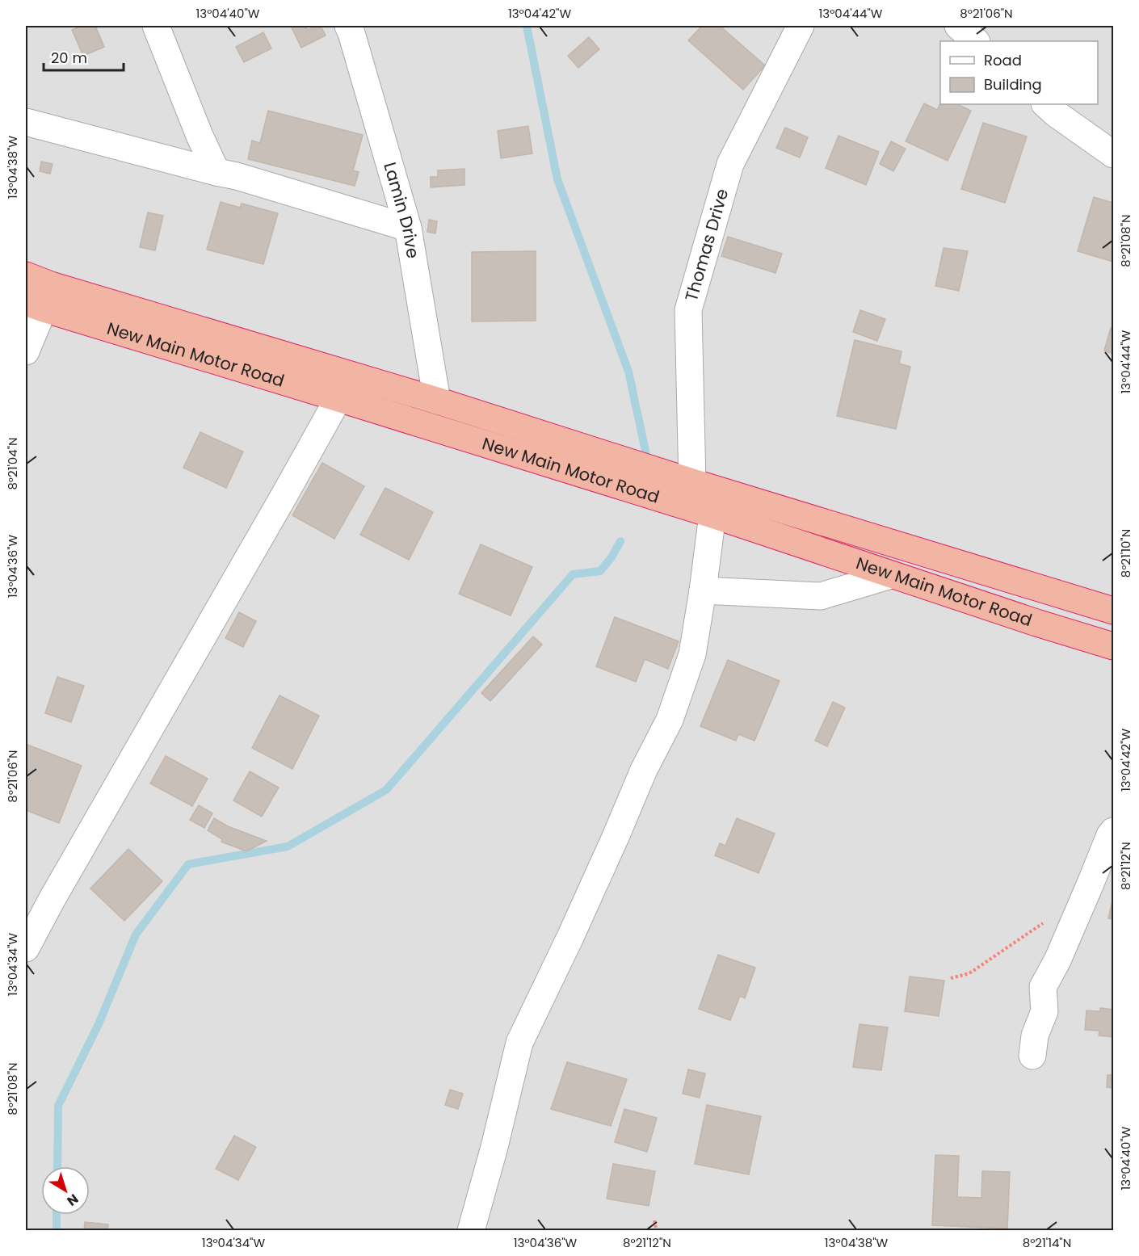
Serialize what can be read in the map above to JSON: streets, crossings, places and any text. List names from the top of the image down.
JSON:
{
  "streets": {
    "highway": ["New Main Motor Road"],
    "street": ["Lamin Drive", "Thomas Drive"]
  },
  "crossings": [
    ["Lamin Drive", "New Main Motor Road"],
    ["Thomas Drive", "New Main Motor Road"]
  ],
  "legend": ["Road", "Building"],
  "scale_bar": "20 m",
  "north": "bottom right",
  "coordinates": [
    "13°04'40\"W",
    "13°04'42\"W",
    "13°04'44\"W",
    "8°21'06\"N",
    "13°04'38\"W",
    "8°21'08\"N",
    "8°21'04\"N",
    "8°21'10\"N",
    "13°04'36\"W",
    "8°21'12\"N",
    "13°04'34\"W",
    "8°21'14\"N"
  ]
}
